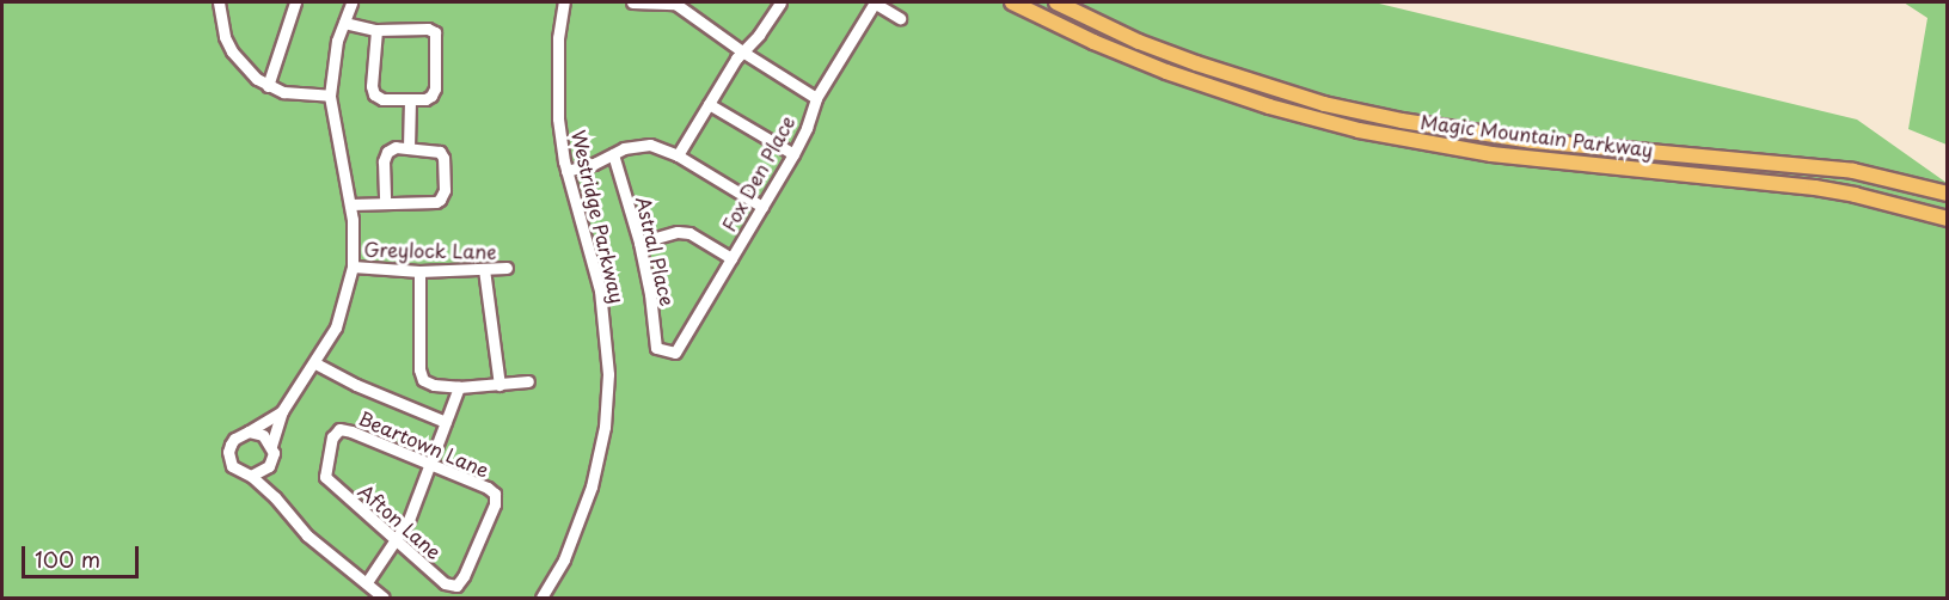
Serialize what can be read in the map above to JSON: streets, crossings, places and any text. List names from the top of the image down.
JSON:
{
  "streets": {
    "main road": ["Magic Mountain Parkway"],
    "street": [
      "Fox Den Place",
      "Westridge Parkway",
      "Greylock Lane",
      "Astral Place",
      "Beartown Lane",
      "Afton Lane"
    ]
  },
  "crossings": [
    ["Fox Den Place", "Astral Place"],
    ["Beartown Lane", "Afton Lane"]
  ],
  "scale_bar": "100 m"
}
